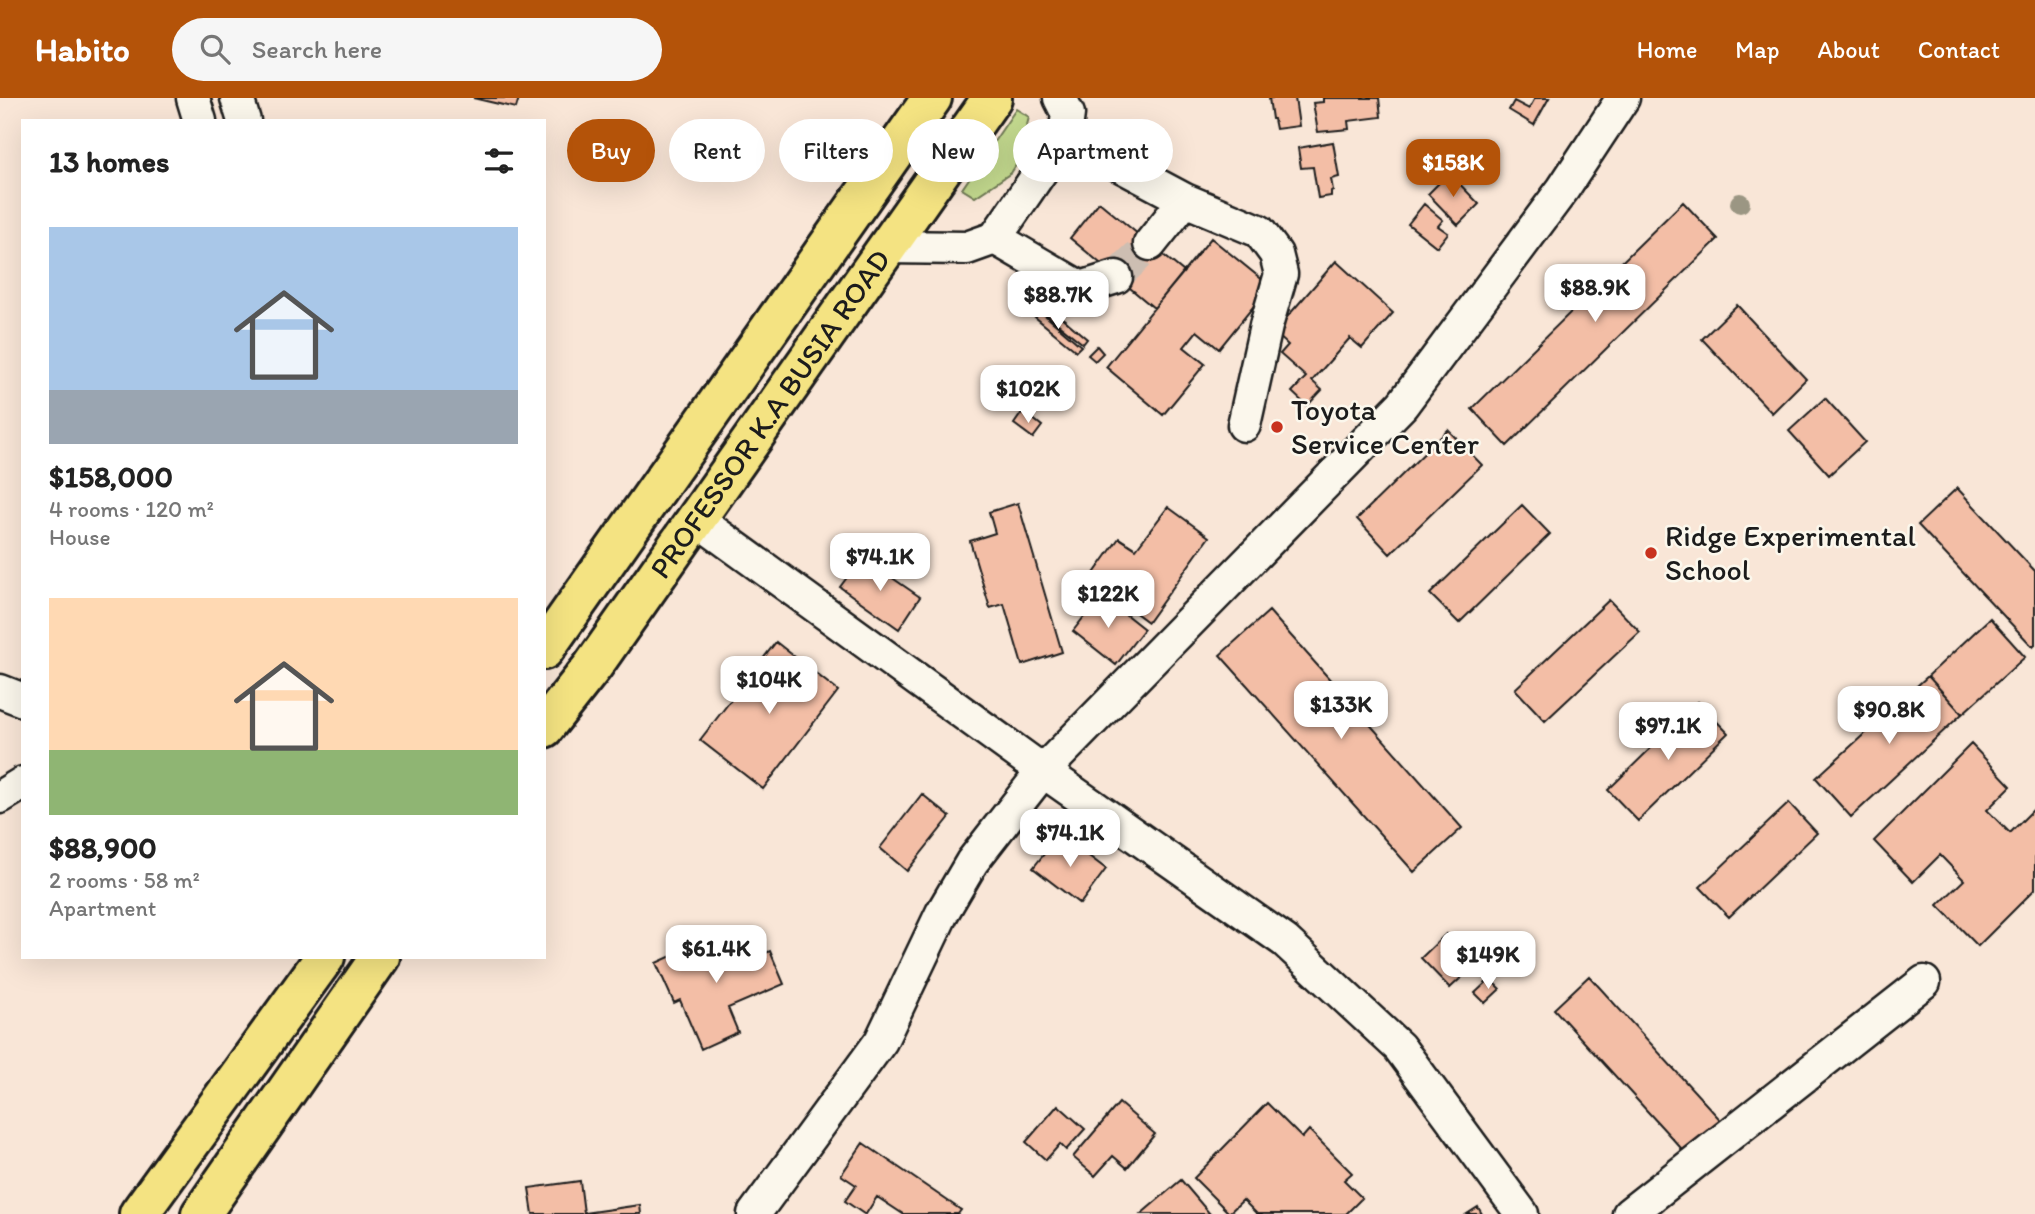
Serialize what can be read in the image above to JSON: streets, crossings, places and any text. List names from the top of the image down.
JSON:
{
  "streets": {
    "main road": ["PROFESSOR K.A BUSIA ROAD"]
  },
  "places": ["Toyota Service Center", "Ridge Experimental School"],
  "page": {
    "header": "Habito",
    "search": "Search here",
    "nav": [
      "Home",
      "Map",
      "About",
      "Contact"
    ],
    "chip": [
      "Buy",
      "Rent",
      "Filters",
      "New",
      "Apartment"
    ],
    "heading": "13 homes",
    "price": [
      "$158K",
      "$88.9K",
      "$88.7K",
      "$102K",
      "$74.1K",
      "$122K",
      "$104K",
      "$133K",
      "$90.8K",
      "$97.1K",
      "$74.1K",
      "$61.4K",
      "$149K"
    ],
    "list": [
      {
        "name": "$158,000",
        "note": "4 rooms · 120 m² · House"
      },
      {
        "name": "$88,900",
        "note": "2 rooms · 58 m² · Apartment"
      }
    ]
  }
}
